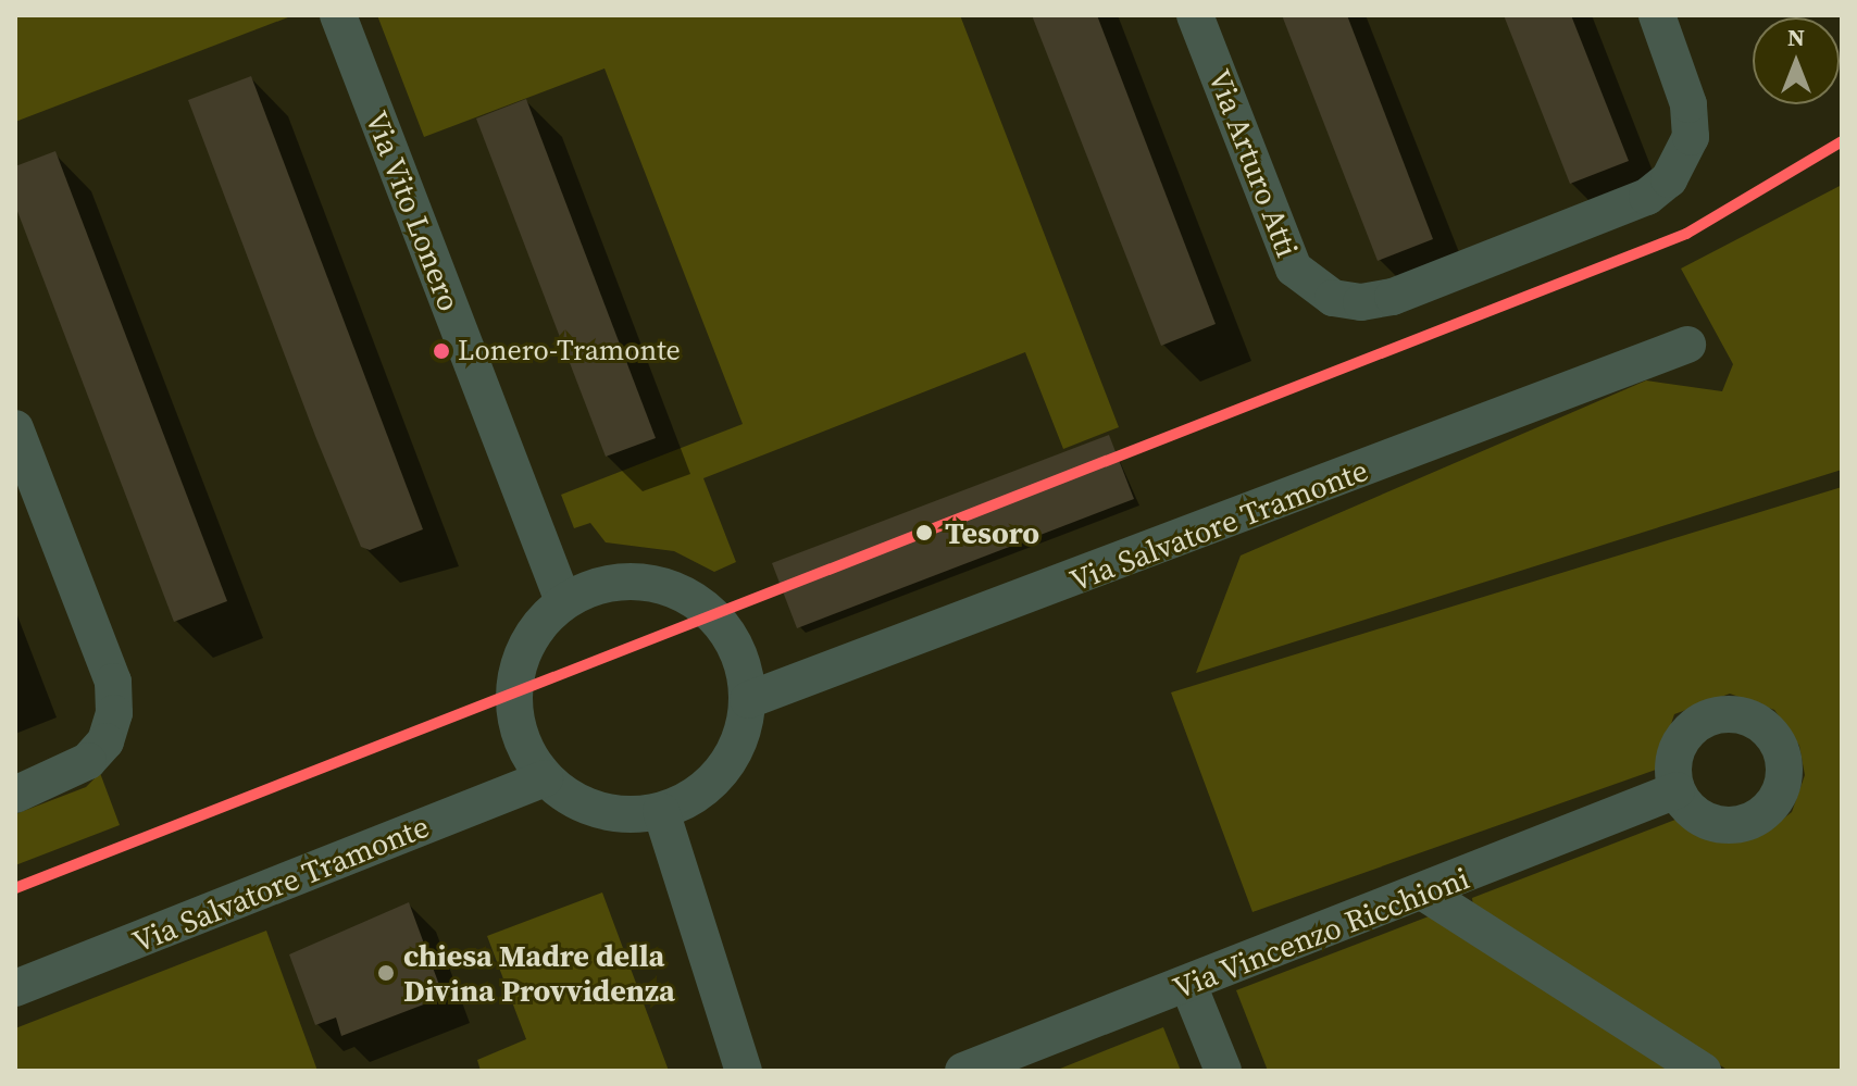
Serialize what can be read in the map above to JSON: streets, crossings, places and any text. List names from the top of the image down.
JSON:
{
  "streets": {
    "street": [
      "Via Arturo Atti",
      "Via Vito Lonero",
      "Via Salvatore Tramonte",
      "Via Vincenzo Ricchioni"
    ]
  },
  "crossings": [
    ["Via Vito Lonero", "Via Salvatore Tramonte"]
  ],
  "places": ["Lonero-Tramonte", "Tesoro", "chiesa Madre della Divina Provvidenza"],
  "north": "top"
}
